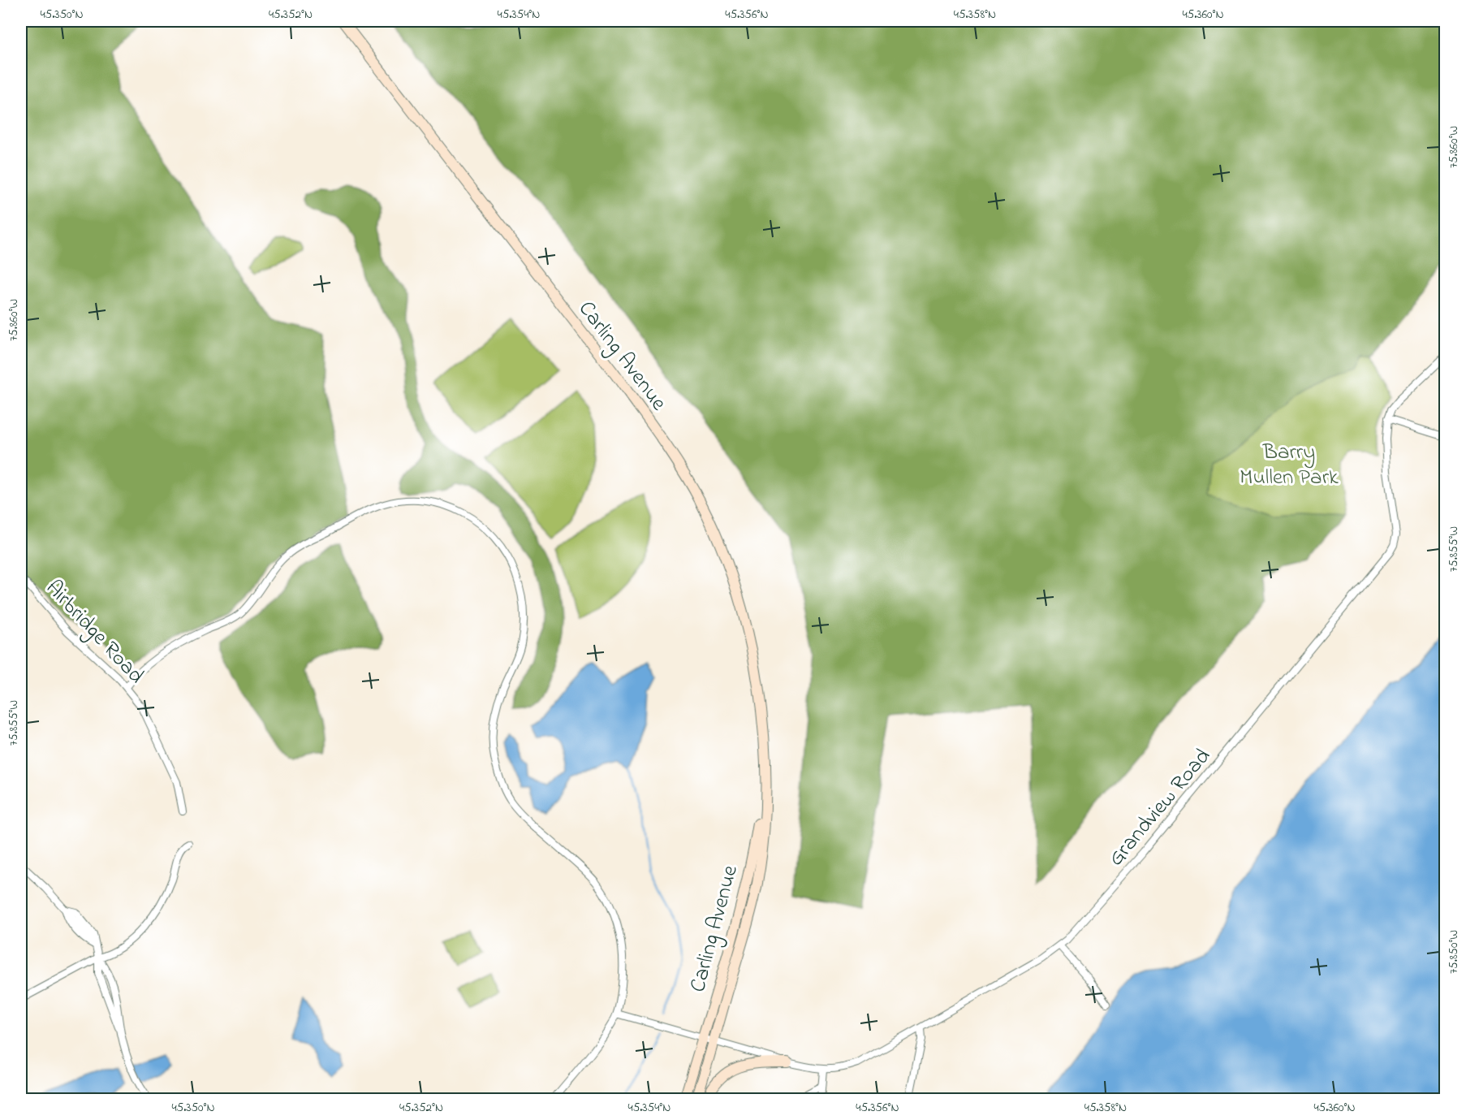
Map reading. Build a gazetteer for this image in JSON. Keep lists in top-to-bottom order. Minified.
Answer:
{"streets":{"main road":["Carling Avenue"],"street":["Airbridge Road","Grandview Road"]},"crossings":[["Carling Avenue","Grandview Road"]],"parks":["Barry Mullen Park"],"coordinates":["45.350°N","45.352°N","45.354°N","45.356°N","45.358°N","45.360°N","75.860°W","75.855°W","75.850°W"]}
